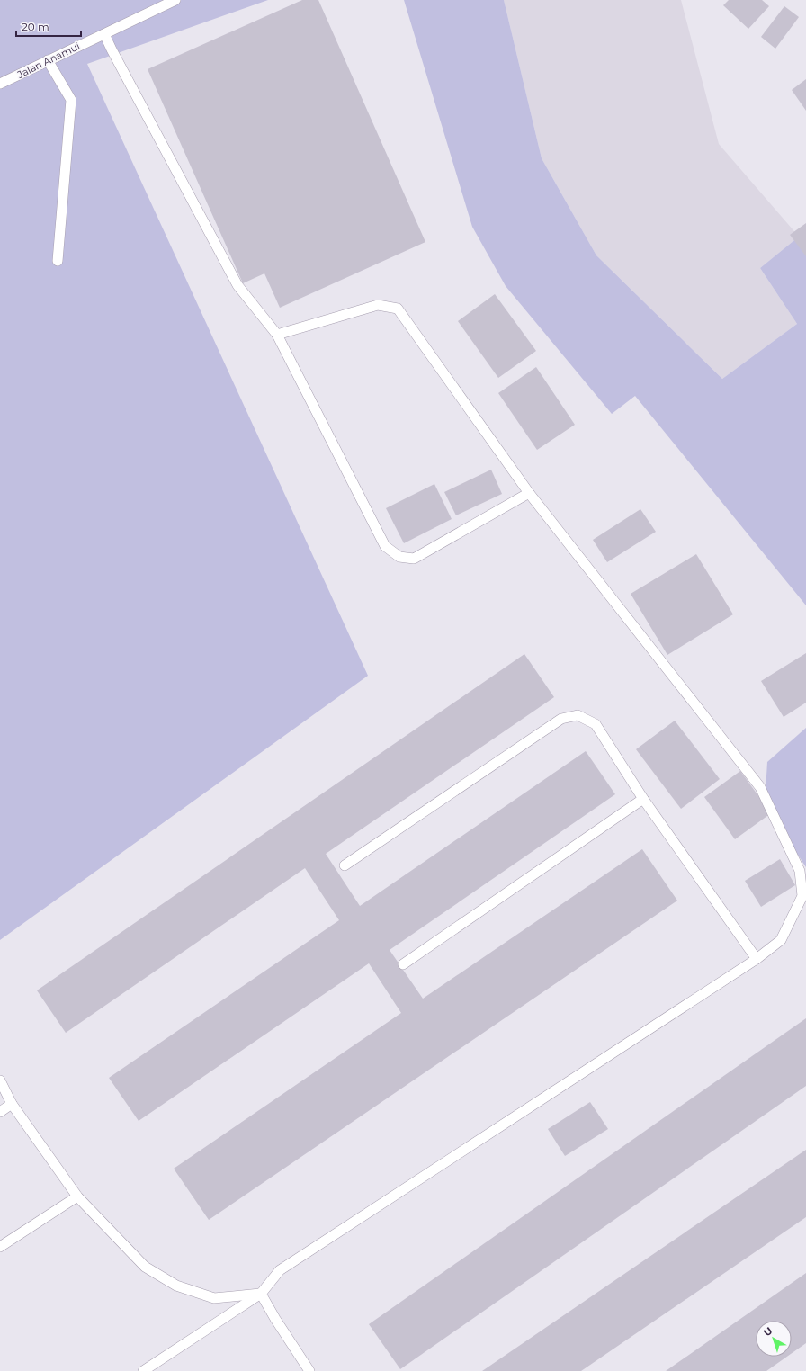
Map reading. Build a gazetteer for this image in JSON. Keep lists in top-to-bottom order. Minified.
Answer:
{"streets":{"street":["Jalan Anamui"]},"scale_bar":"20 m","north":"top left"}
